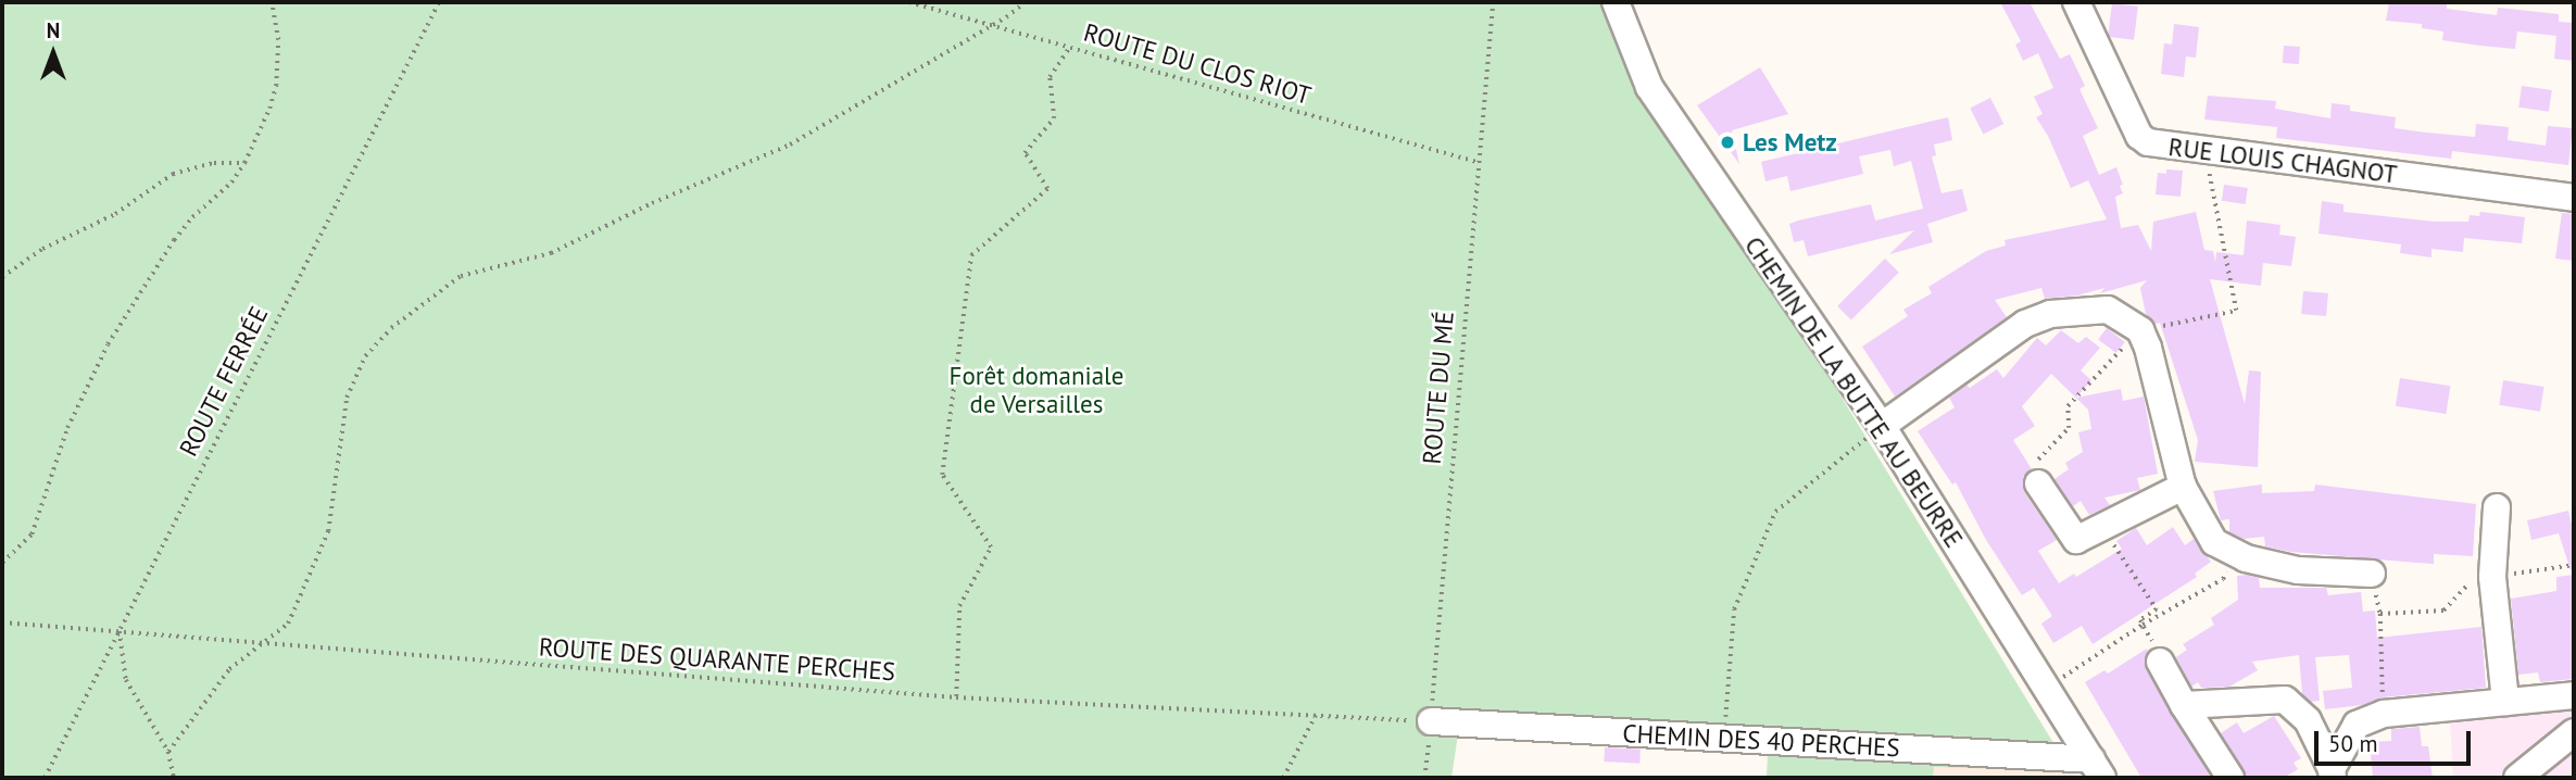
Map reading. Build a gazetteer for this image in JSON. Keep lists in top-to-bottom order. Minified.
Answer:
{"streets":{"street":["RUE LOUIS CHAGNOT","CHEMIN DE LA BUTTE AU BEURRE","CHEMIN DES 40 PERCHES"],"path":["ROUTE DU CLOS RIOT","ROUTE FERRÉE","ROUTE DU MÉ","ROUTE DES QUARANTE PERCHES"]},"crossings":[["ROUTE DU CLOS RIOT","ROUTE DU MÉ"],["ROUTE FERRÉE","ROUTE DES QUARANTE PERCHES"],["ROUTE DU MÉ","ROUTE DES QUARANTE PERCHES"],["ROUTE DU MÉ","CHEMIN DES 40 PERCHES"],["CHEMIN DE LA BUTTE AU BEURRE","CHEMIN DES 40 PERCHES"],["ROUTE DES QUARANTE PERCHES","CHEMIN DES 40 PERCHES"]],"parks":["Forêt domaniale de Versailles"],"places":["Les Metz"],"scale_bar":"50 m","north":"top"}
